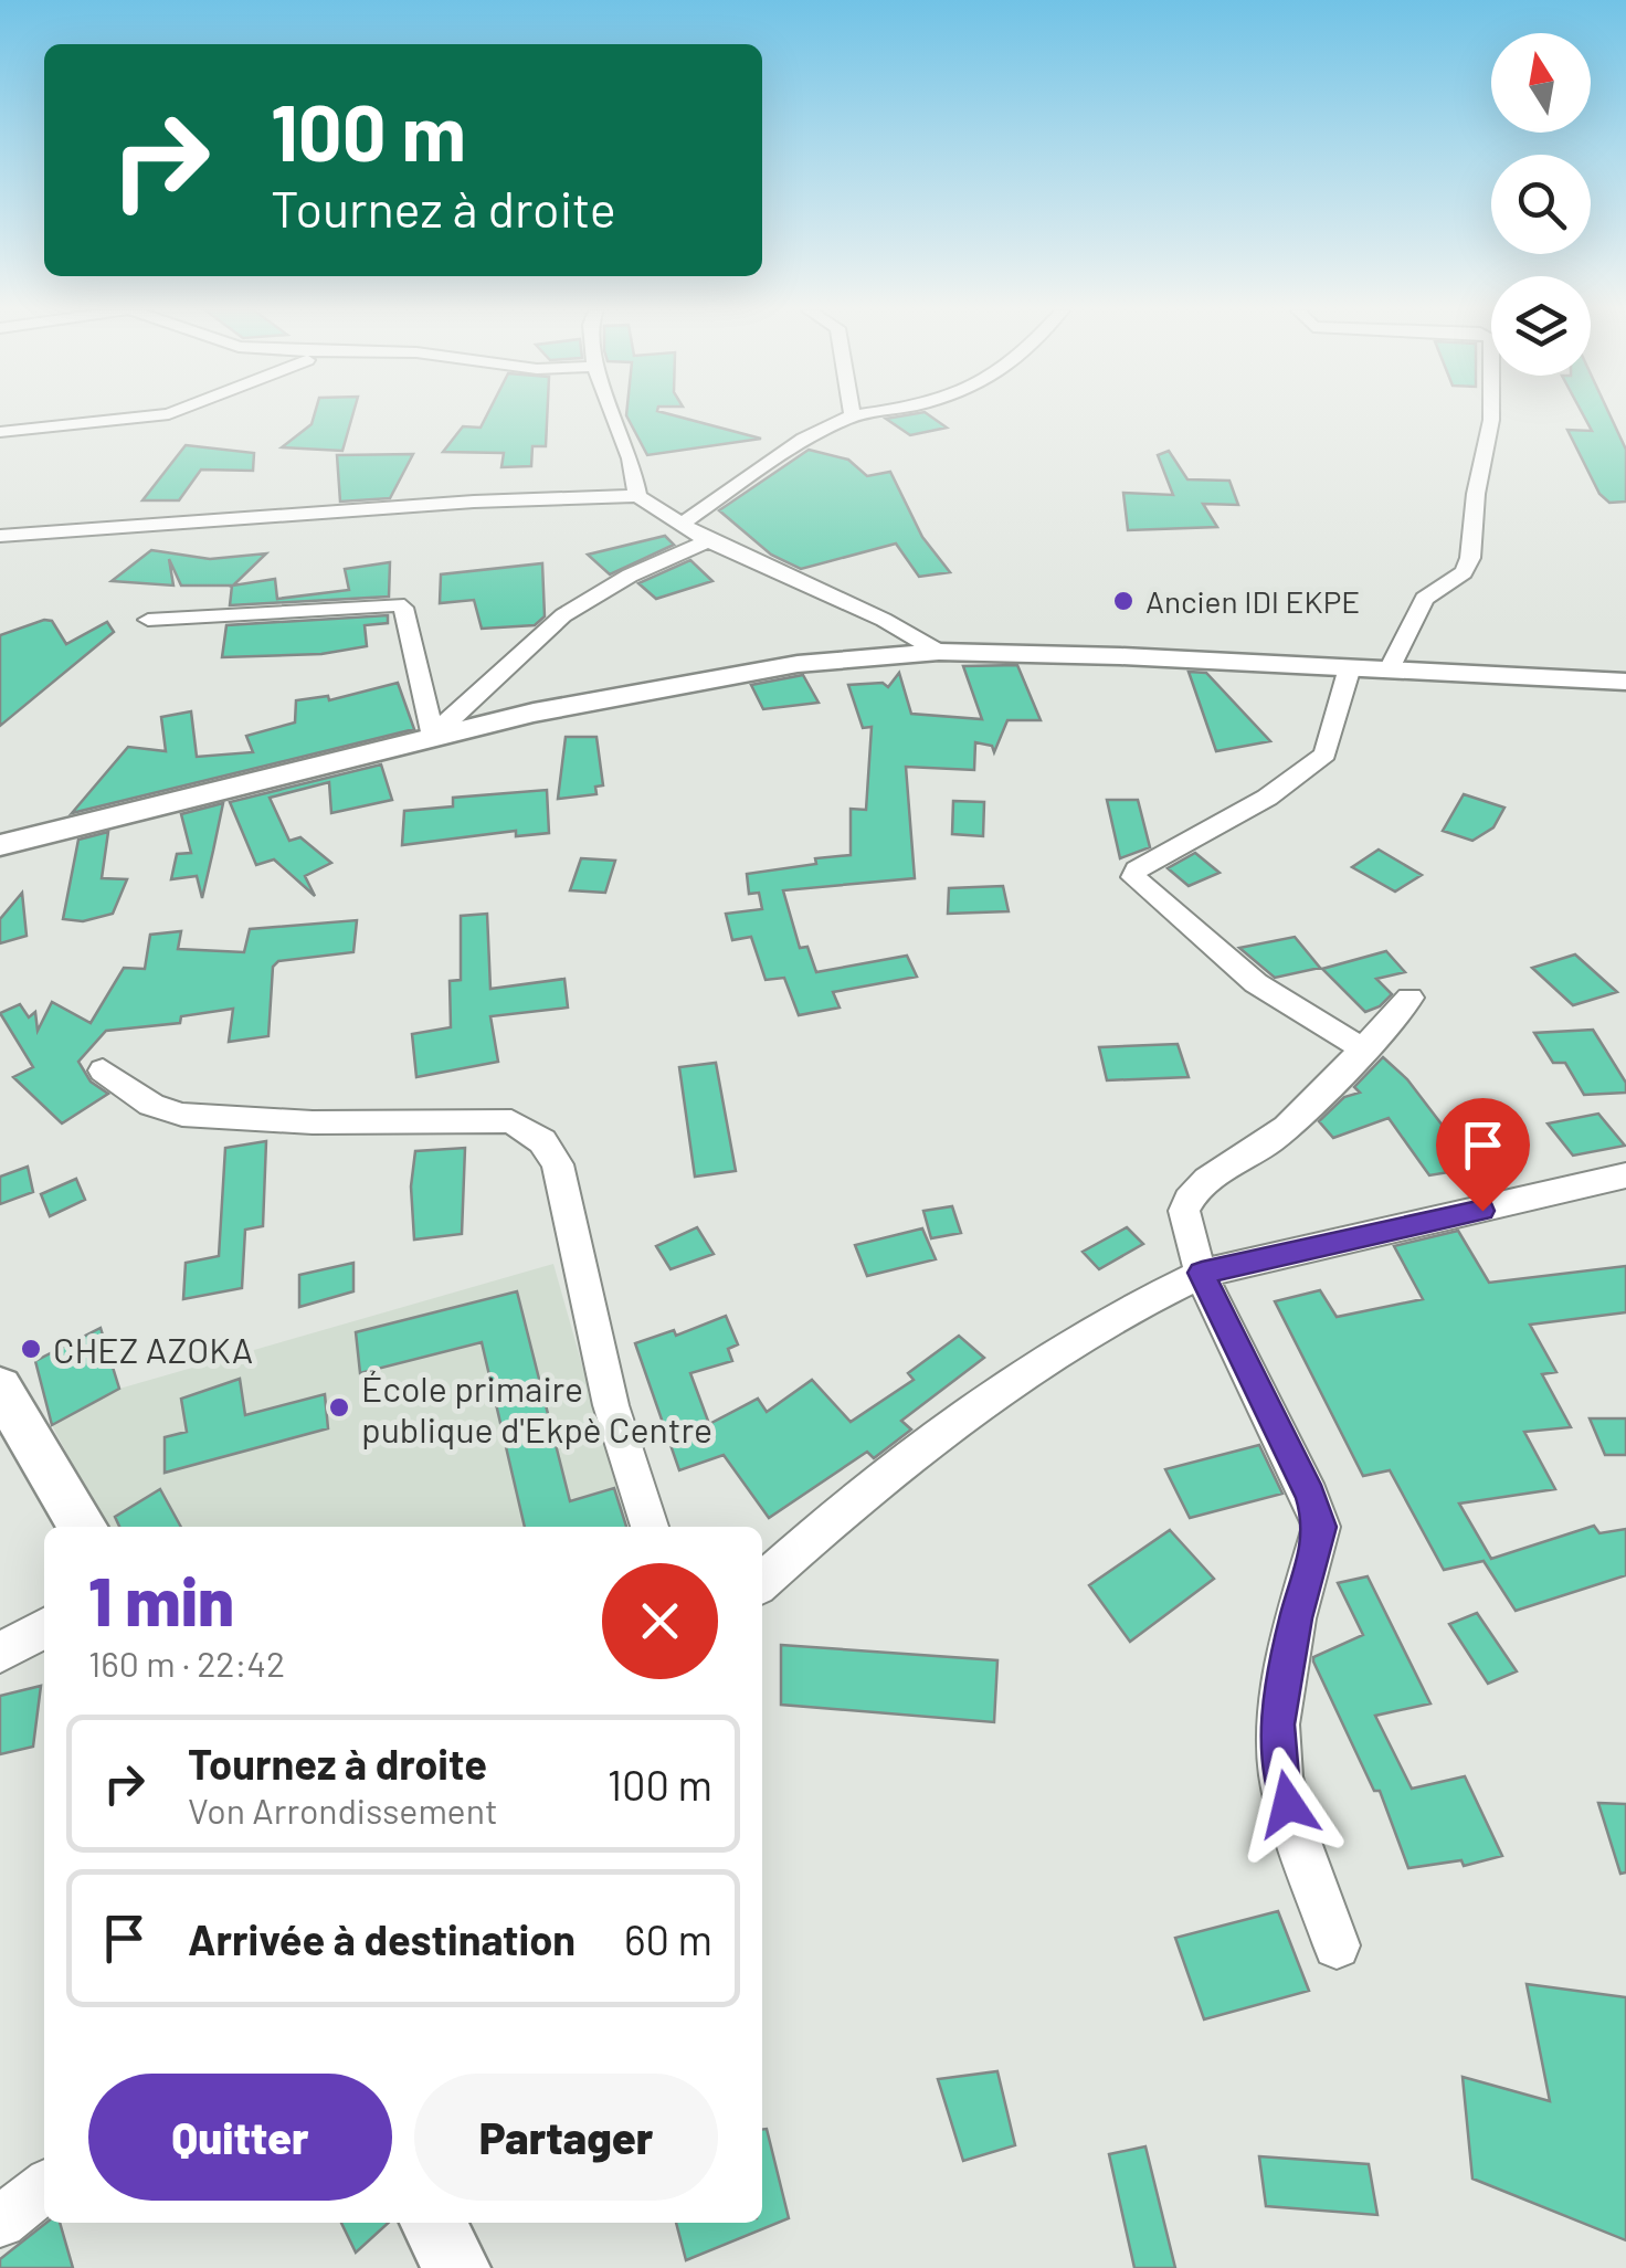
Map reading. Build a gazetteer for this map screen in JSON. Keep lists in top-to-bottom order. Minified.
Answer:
{"places":["Ancien IDI EKPE","CHEZ AZOKA","École primaire publique d'Ekpè Centre"],"north":"top","page":{"turn":["100 m","Tournez à droite"],"heading":["1 min","160 m · 22:42"],"list":[{"name":"Tournez à droite","note":"Von Arrondissement","value":"100 m"},{"name":"Arrivée à destination","value":"60 m"}],"buttons":["Quitter","Partager"]}}
